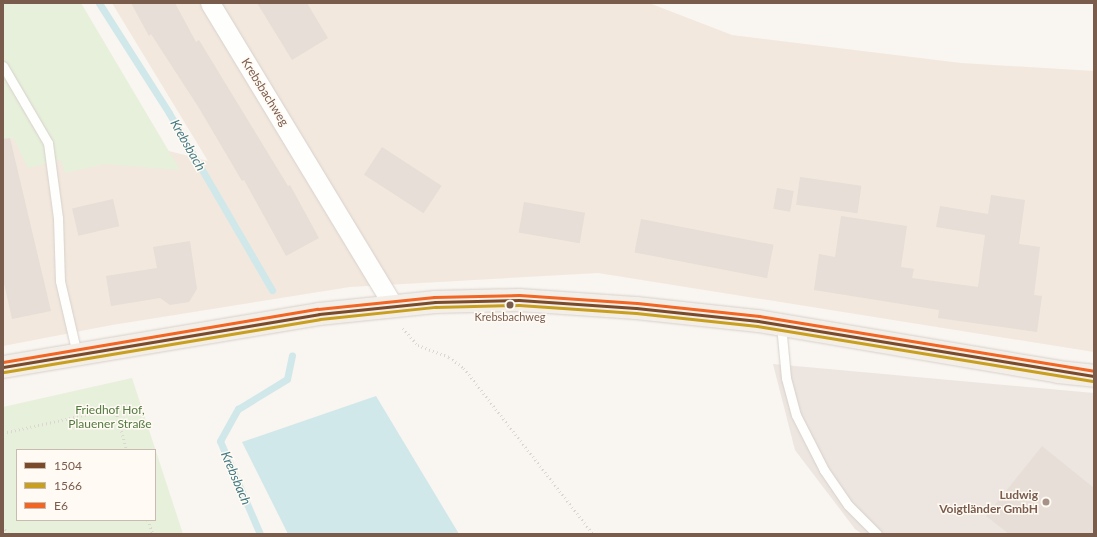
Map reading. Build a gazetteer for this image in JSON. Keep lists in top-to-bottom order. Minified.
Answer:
{"streets":{"street":["Krebsbachweg"]},"water":["Krebsbach"],"parks":["Friedhof Hof, Plauener Straße"],"places":["Krebsbachweg","Ludwig Voigtländer GmbH"],"lines":["transit line E6","transit line 1504","transit line 1566"],"legend":["1504","1566","E6"]}
